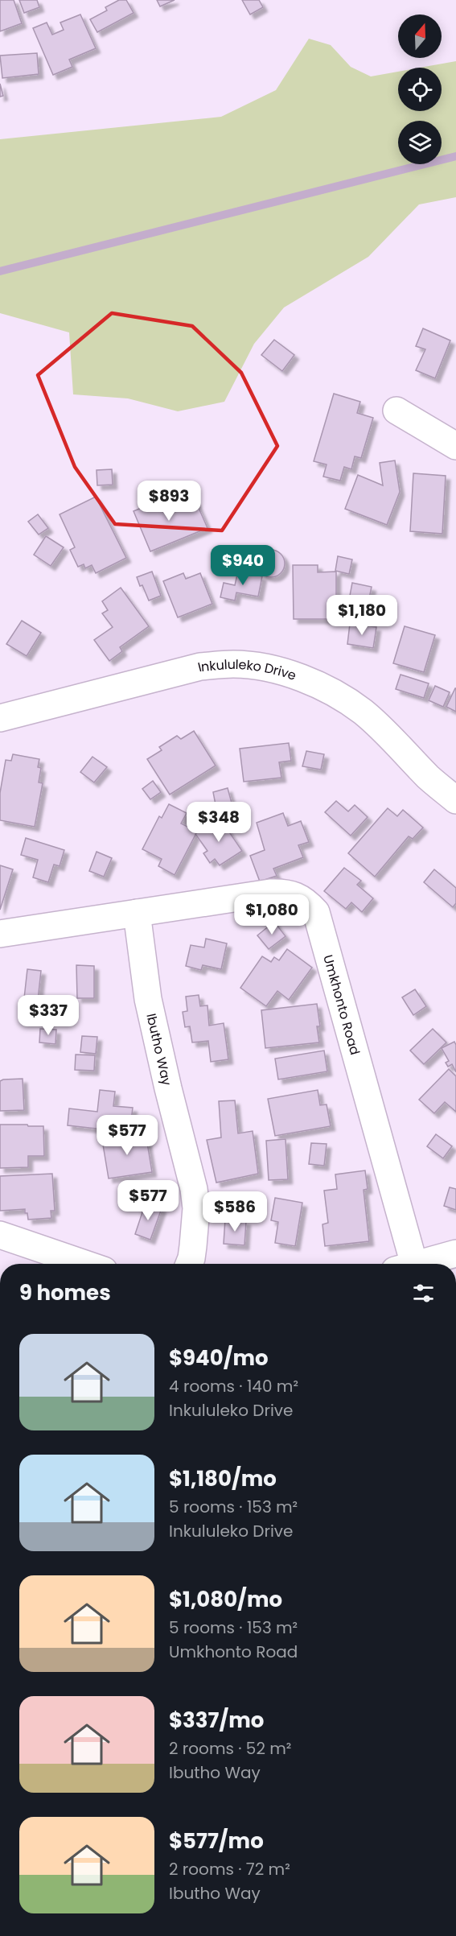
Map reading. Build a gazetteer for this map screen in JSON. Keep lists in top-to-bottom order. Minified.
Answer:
{"streets":{"street":["Inkululeko Drive","Umkhonto Road","Ibutho Way"]},"crossings":[["Umkhonto Road","Ibutho Way"]],"north":"top","page":{"price":["$893","$940","$1,180","$348","$1,080","$337","$577","$577","$586"],"heading":"9 homes","list":[{"name":"$940/mo","note":"4 rooms · 140 m² · Inkululeko Drive"},{"name":"$1,180/mo","note":"5 rooms · 153 m² · Inkululeko Drive"},{"name":"$1,080/mo","note":"5 rooms · 153 m² · Umkhonto Road"},{"name":"$337/mo","note":"2 rooms · 52 m² · Ibutho Way"},{"name":"$577/mo","note":"2 rooms · 72 m² · Ibutho Way"}]}}
